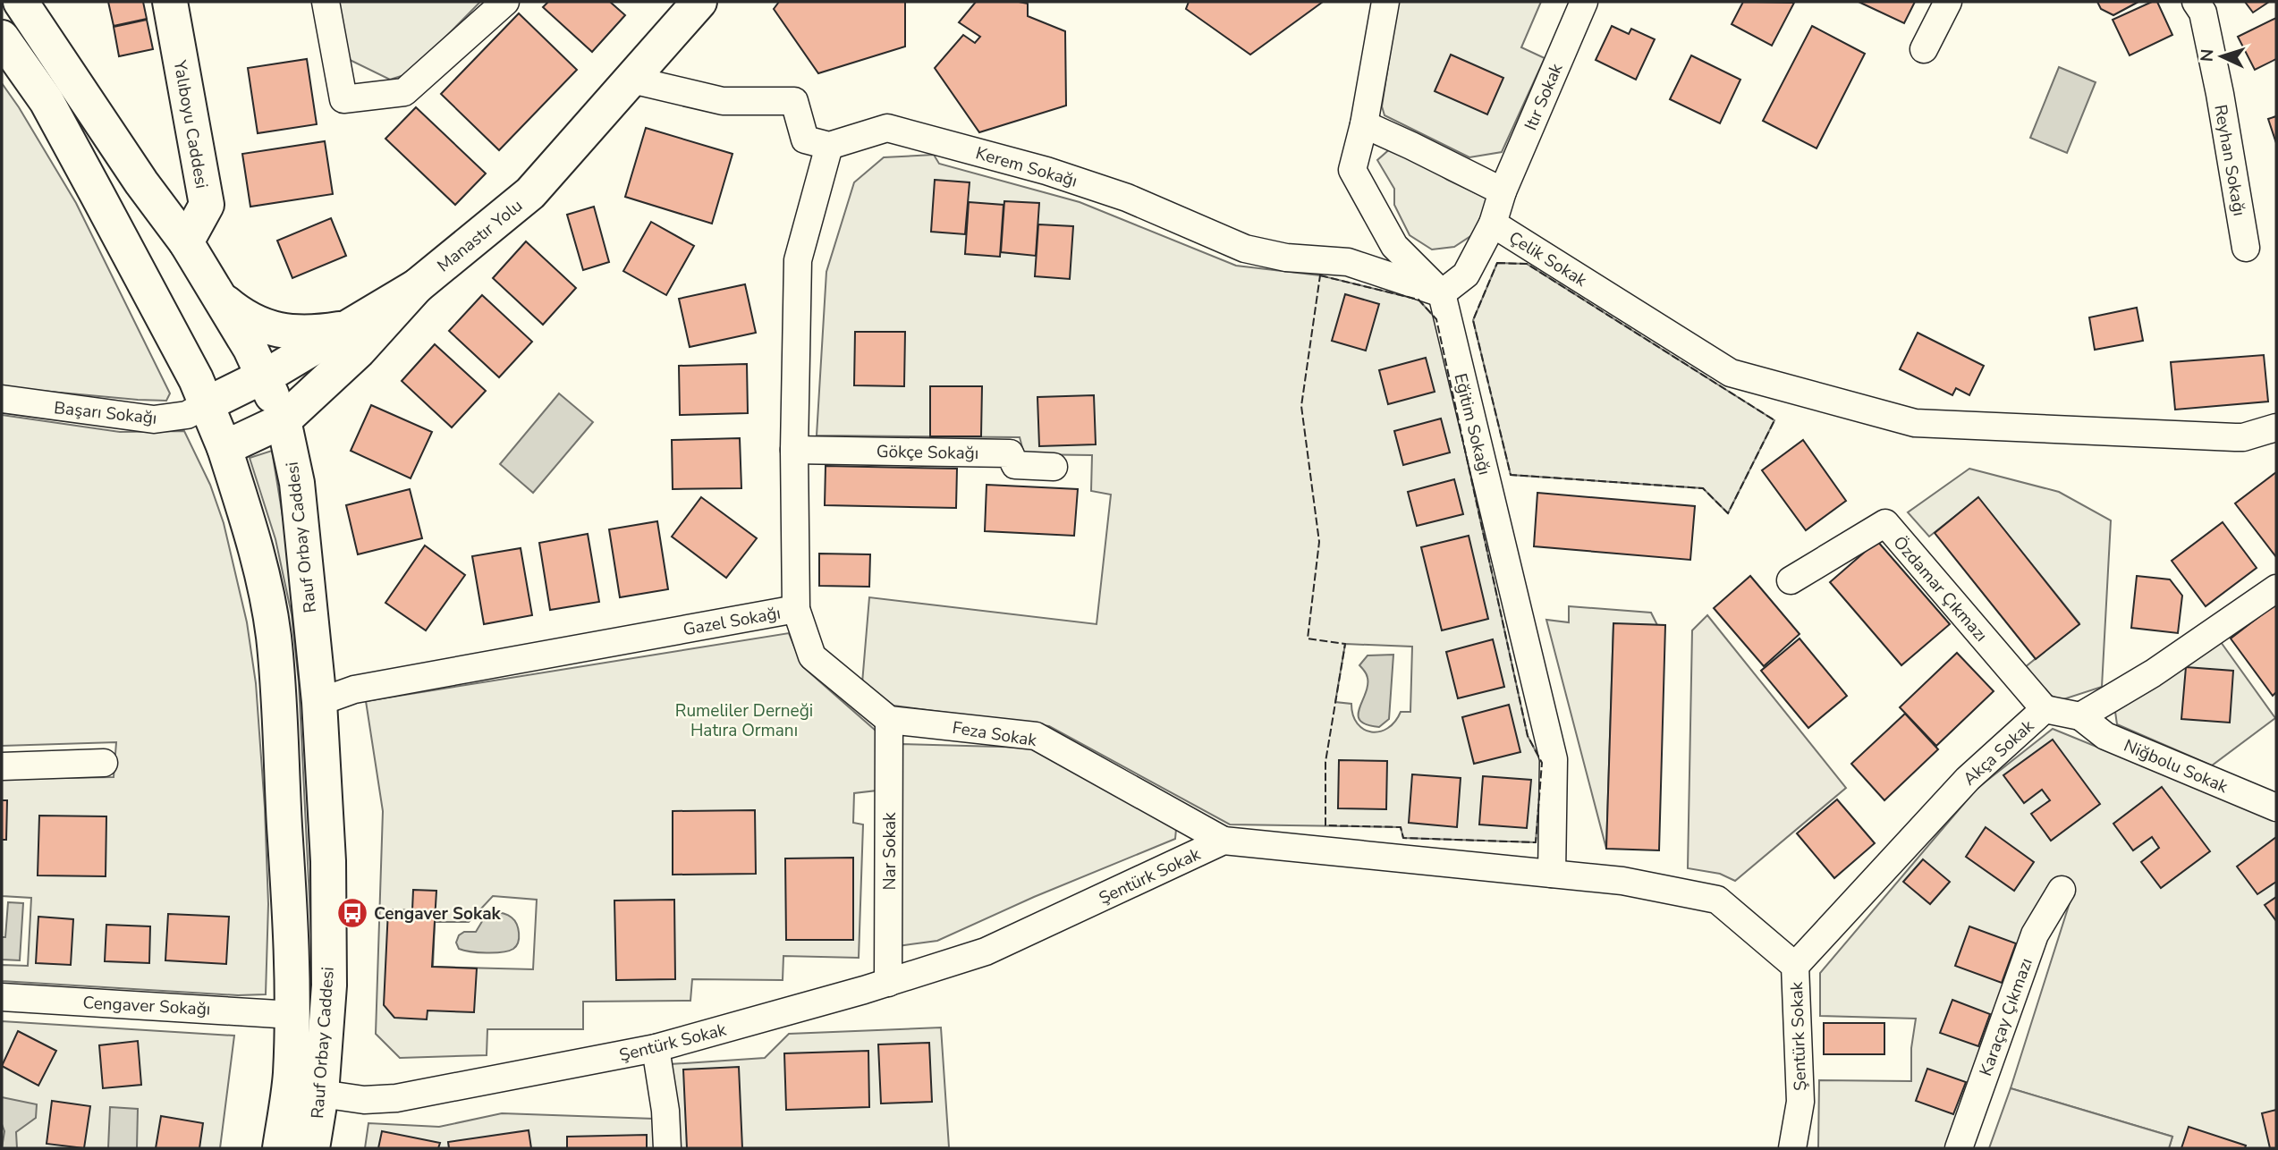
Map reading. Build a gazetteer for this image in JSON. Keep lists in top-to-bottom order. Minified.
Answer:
{"streets":{"main road":["Yalıboyu Caddesi","Manastır Yolu","Rauf Orbay Caddesi"],"street":["Itır Sokak","Reyhan Sokağı","Kerem Sokağı","Çelik Sokak","Başarı Sokağı","Eğitim Sokağı","Gökçe Sokağı","Özdamar Çıkmazı","Gazel Sokağı","Feza Sokak","Akça Sokak","Niğbolu Sokak","Nar Sokak","Şentürk Sokak","Cengaver Sokağı","Karaçay Çıkmazı"]},"crossings":[["Itır Sokak","Çelik Sokak"],["Yalıboyu Caddesi","Rauf Orbay Caddesi"],["Kerem Sokağı","Eğitim Sokağı"],["Kerem Sokağı","Gazel Sokağı"],["Manastır Yolu","Başarı Sokağı"],["Manastır Yolu","Rauf Orbay Caddesi"],["Başarı Sokağı","Rauf Orbay Caddesi"],["Eğitim Sokağı","Şentürk Sokak"],["Gökçe Sokağı","Gazel Sokağı"],["Rauf Orbay Caddesi","Gazel Sokağı"],["Rauf Orbay Caddesi","Şentürk Sokak"],["Rauf Orbay Caddesi","Cengaver Sokağı"],["Özdamar Çıkmazı","Akça Sokak"],["Feza Sokak","Nar Sokak"],["Feza Sokak","Şentürk Sokak"],["Akça Sokak","Niğbolu Sokak"],["Akça Sokak","Şentürk Sokak"],["Nar Sokak","Şentürk Sokak"]],"parks":["Rumeliler Derneği Hatıra Ormanı"],"places":{"bus stop":["Cengaver Sokak"]},"north":"left"}
